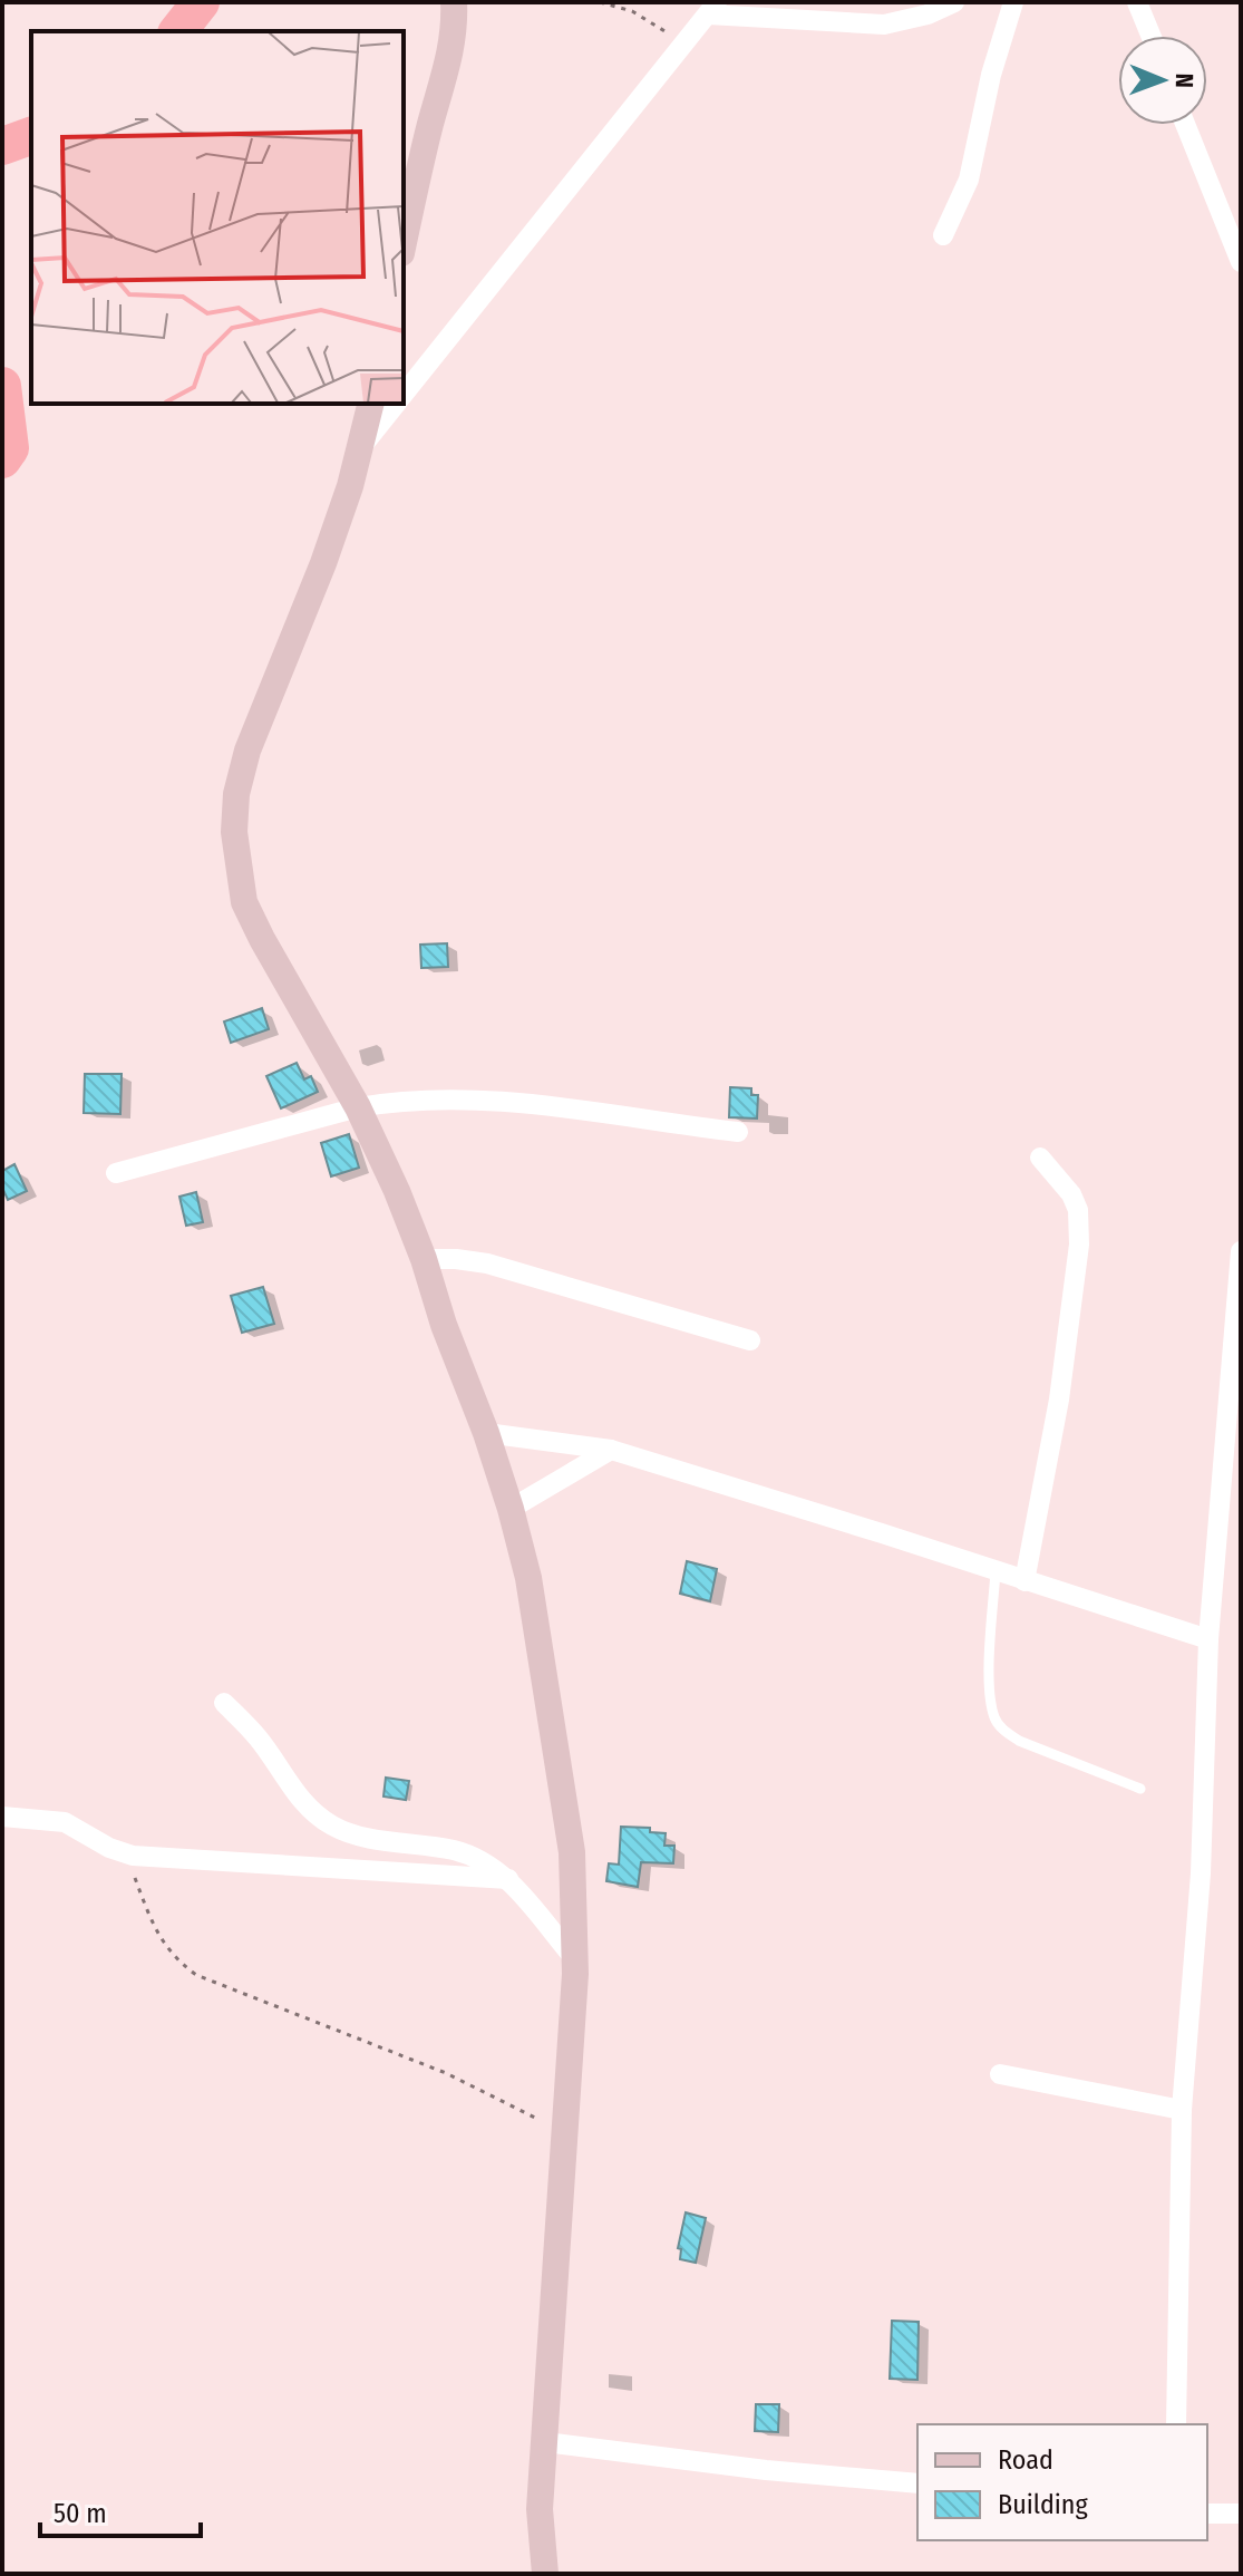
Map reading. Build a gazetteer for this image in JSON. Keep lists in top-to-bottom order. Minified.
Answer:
{"legend":["Road","Building"],"scale_bar":"50 m","north":"right"}
